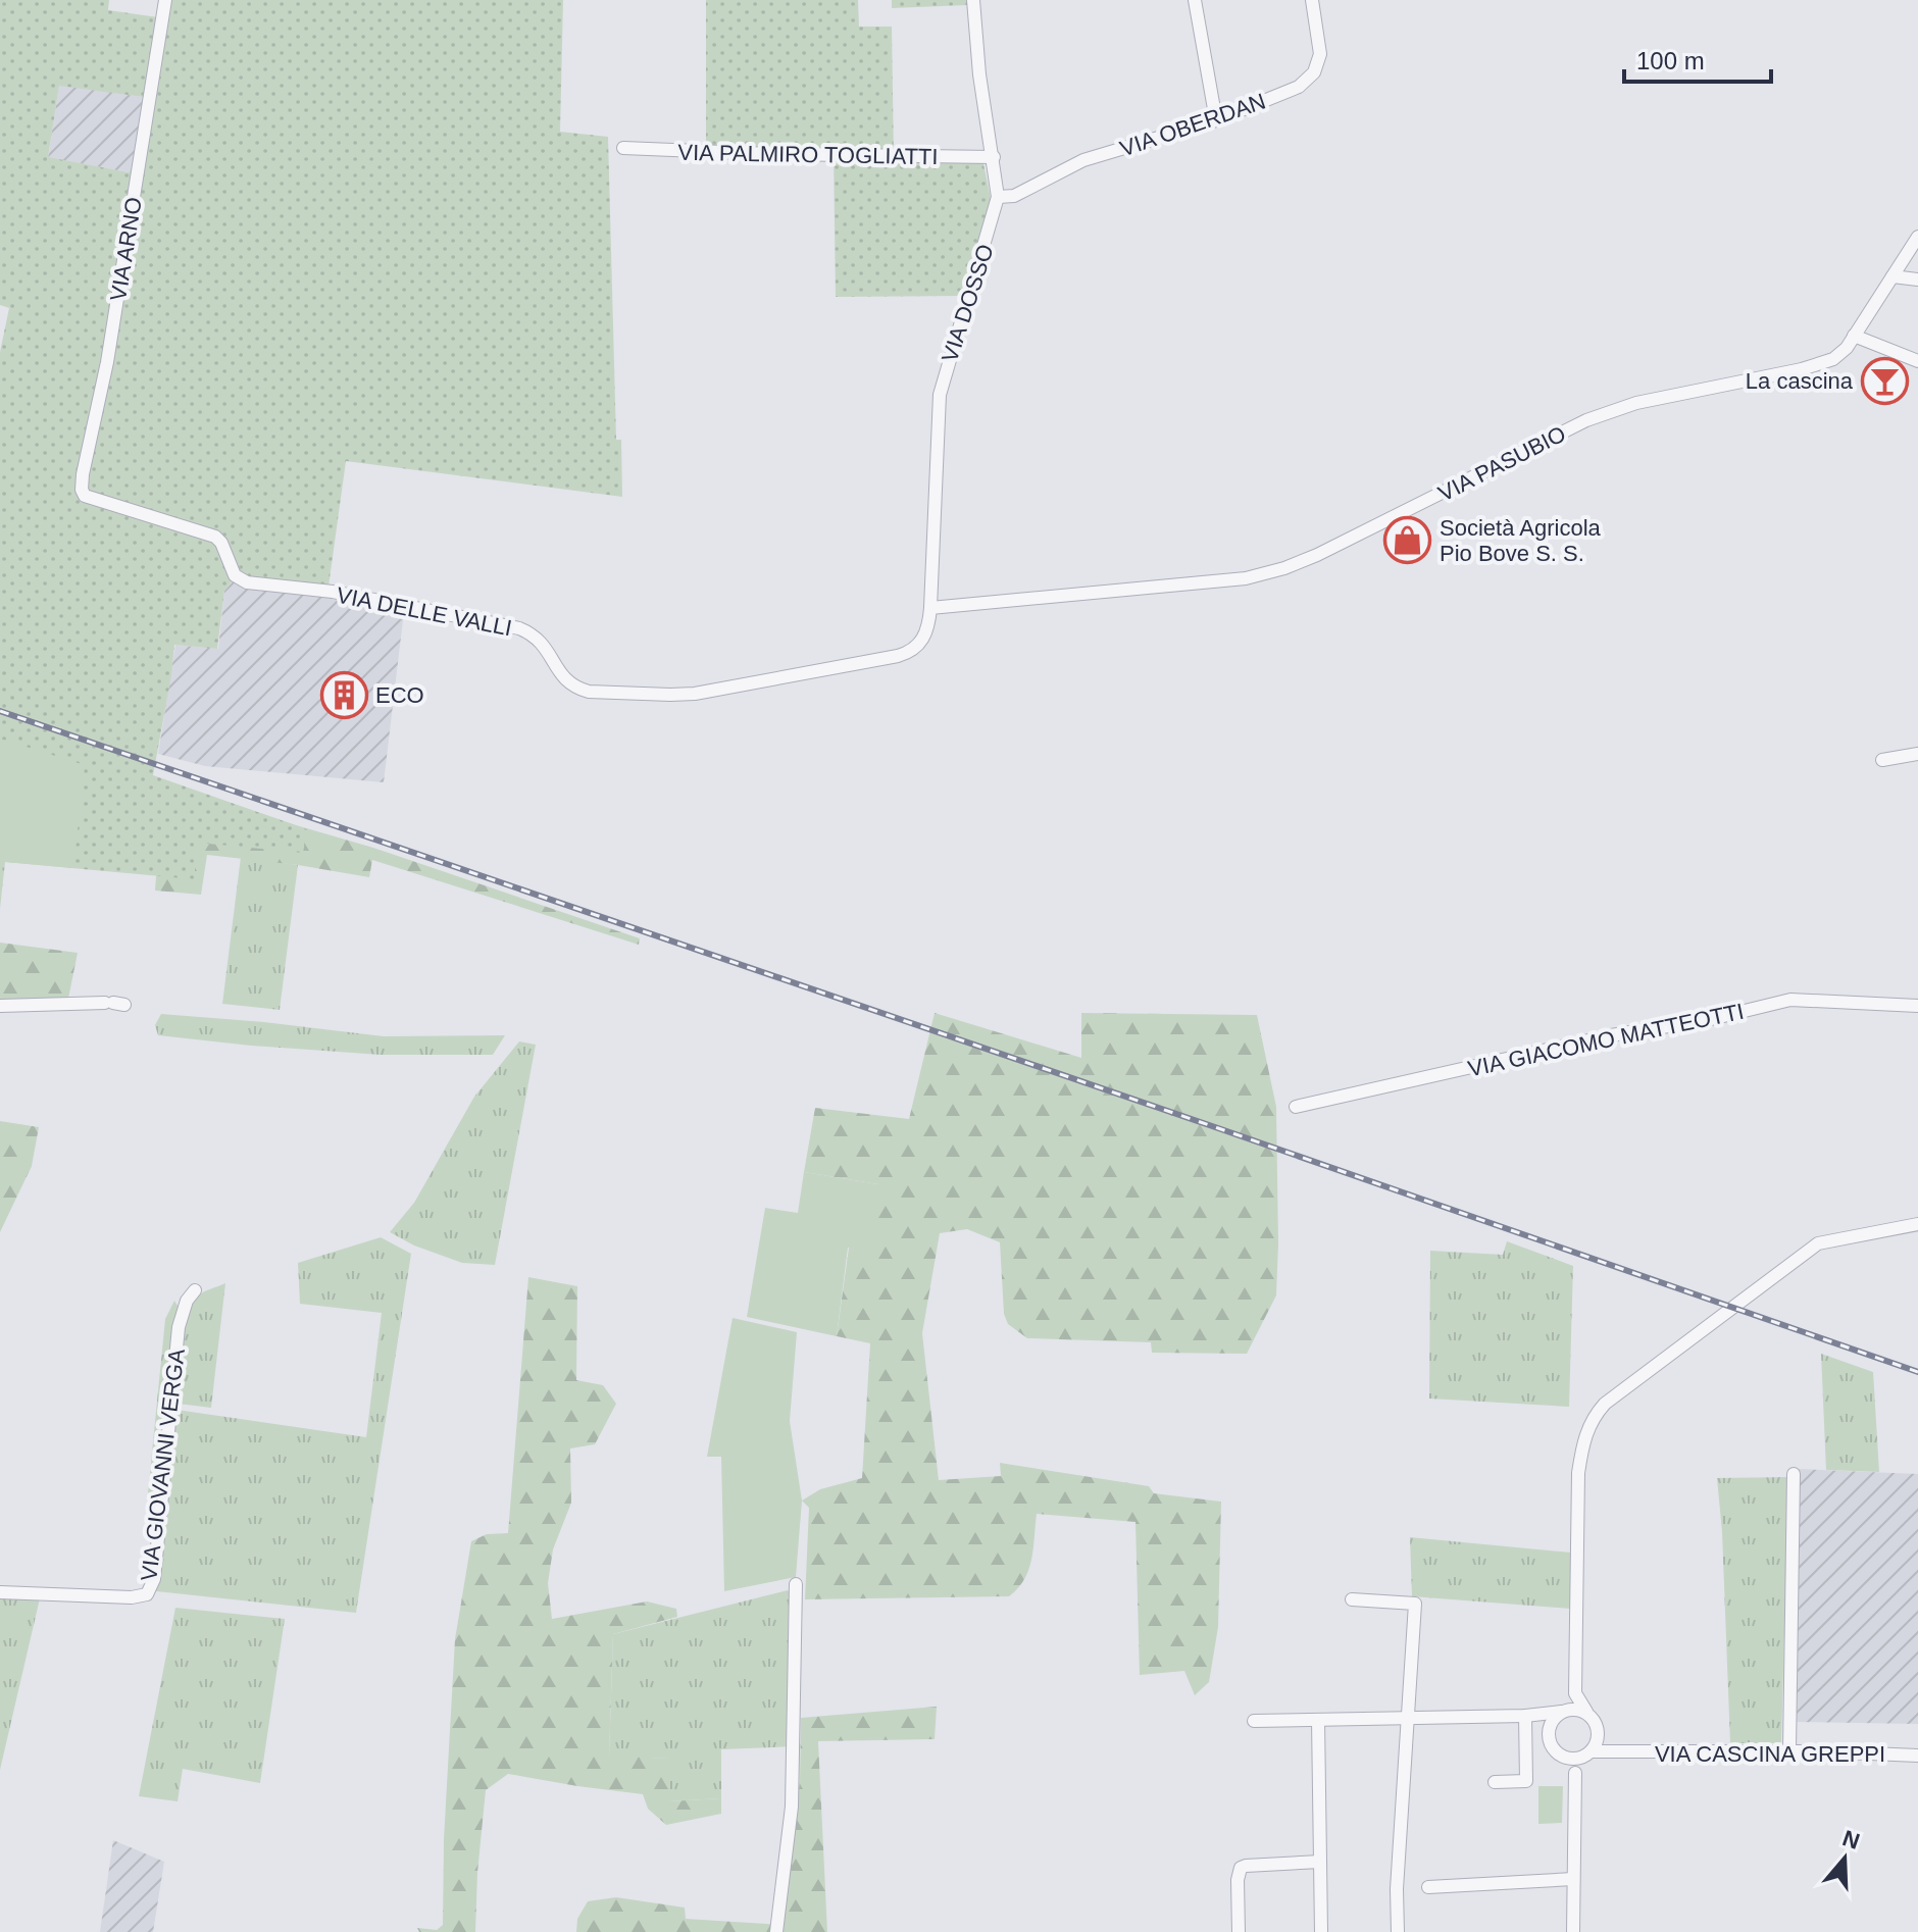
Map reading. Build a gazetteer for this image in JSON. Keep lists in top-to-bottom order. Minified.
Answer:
{"streets":{"street":["VIA OBERDAN","VIA PALMIRO TOGLIATTI","VIA ARNO","VIA DOSSO","VIA PASUBIO","VIA DELLE VALLI","VIA GIACOMO MATTEOTTI","VIA GIOVANNI VERGA","VIA CASCINA GREPPI"]},"crossings":[["VIA OBERDAN","VIA DOSSO"],["VIA PALMIRO TOGLIATTI","VIA DOSSO"],["VIA ARNO","VIA DELLE VALLI"],["VIA DOSSO","VIA PASUBIO"],["VIA DOSSO","VIA DELLE VALLI"],["VIA PASUBIO","VIA DELLE VALLI"]],"places":{"bar":["La cascina"],"shop":["Società Agricola Pio Bove S. S."],"building":["ECO"]},"scale_bar":"100 m","north":"top"}
